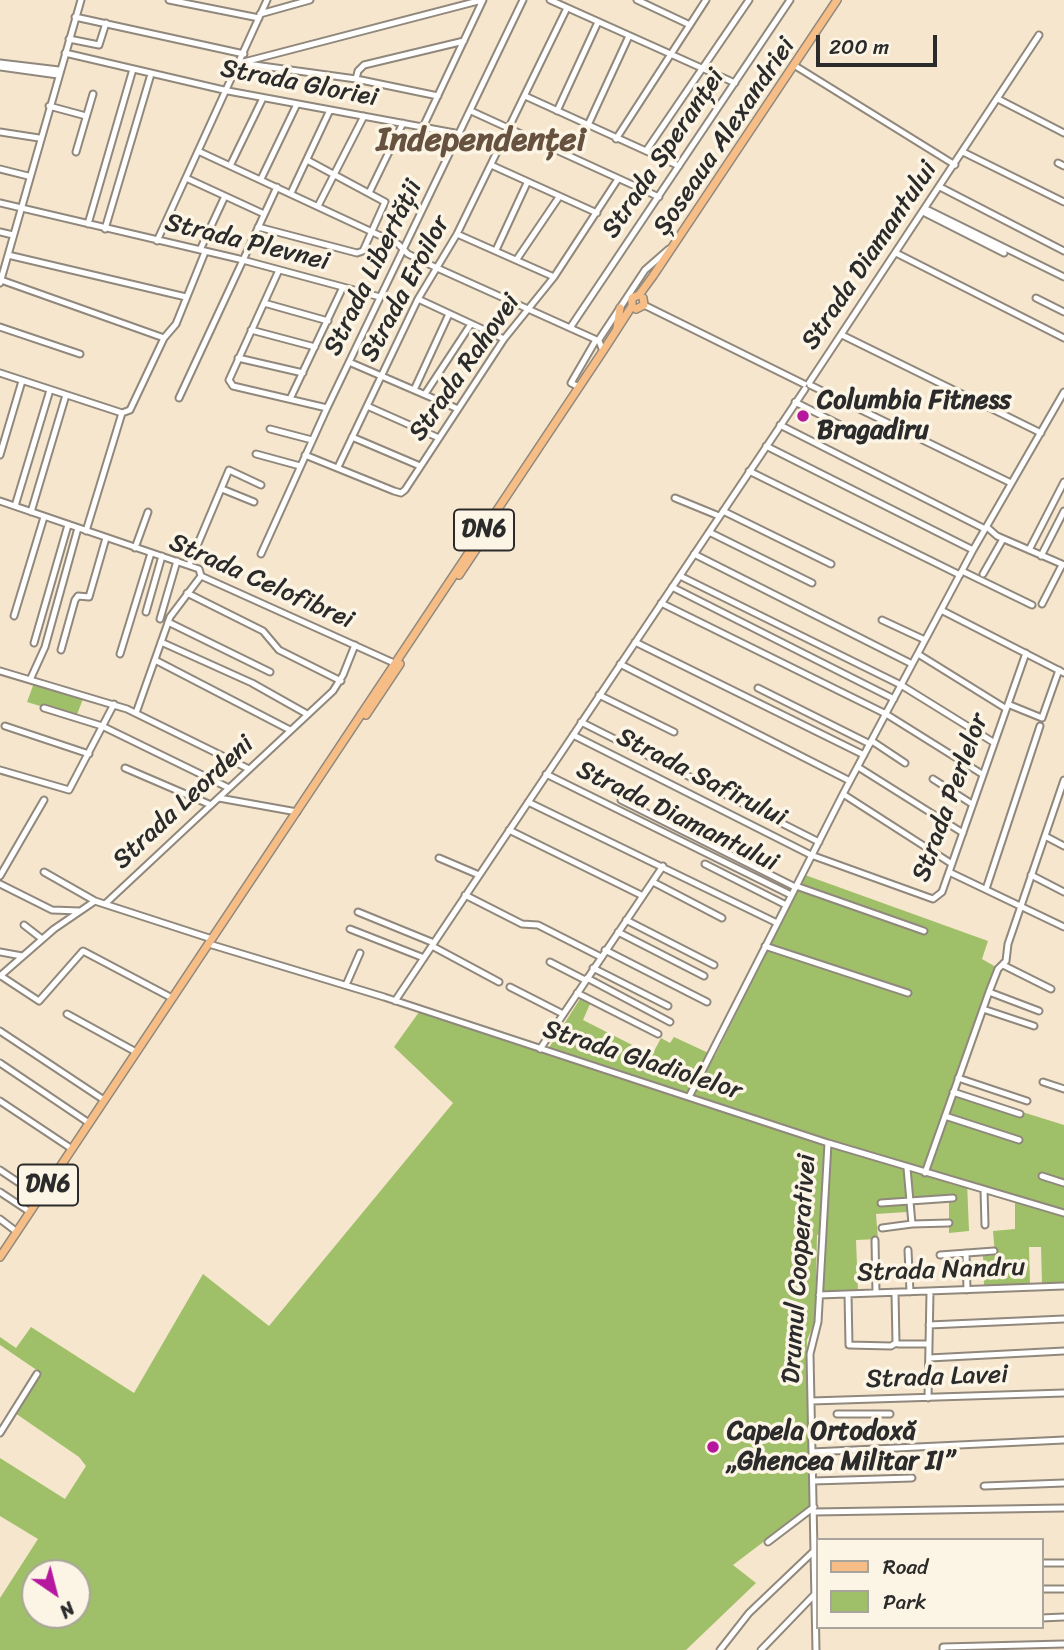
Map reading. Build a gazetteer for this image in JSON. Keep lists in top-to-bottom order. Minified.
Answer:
{"streets":{"main road":["Șoseaua Alexandriei","DN6"],"street":["Strada Gloriei","Strada Speranței","Strada Plevnei","Strada Diamantului","Strada Libertății","Strada Eroilor","Strada Rahovei","Strada Celofibrei","Strada Safirului","Strada Perlelor","Strada Leordeni","Strada Gladiolelor","Drumul Cooperativei","Strada Nandru","Strada Lavei"]},"crossings":[["Strada Gloriei","Strada Libertății"],["Șoseaua Alexandriei","DN6"],["Șoseaua Alexandriei","Strada Celofibrei"],["Șoseaua Alexandriei","Strada Gladiolelor"],["Strada Plevnei","Strada Libertății"],["Strada Diamantului","Strada Safirului"],["Strada Diamantului","Strada Gladiolelor"],["Strada Libertății","Strada Rahovei"],["Strada Eroilor","Strada Rahovei"],["DN6","Strada Gladiolelor"],["Strada Celofibrei","Strada Leordeni"],["Strada Safirului","Strada Perlelor"],["Strada Leordeni","Strada Gladiolelor"],["Strada Gladiolelor","Drumul Cooperativei"],["Drumul Cooperativei","Strada Nandru"],["Drumul Cooperativei","Strada Lavei"]],"districts":["Independenței"],"places":["Columbia Fitness Bragadiru","Capela Ortodoxă „Ghencea Militar II”"],"legend":["Road","Park"],"scale_bar":"200 m","north":"bottom right"}
